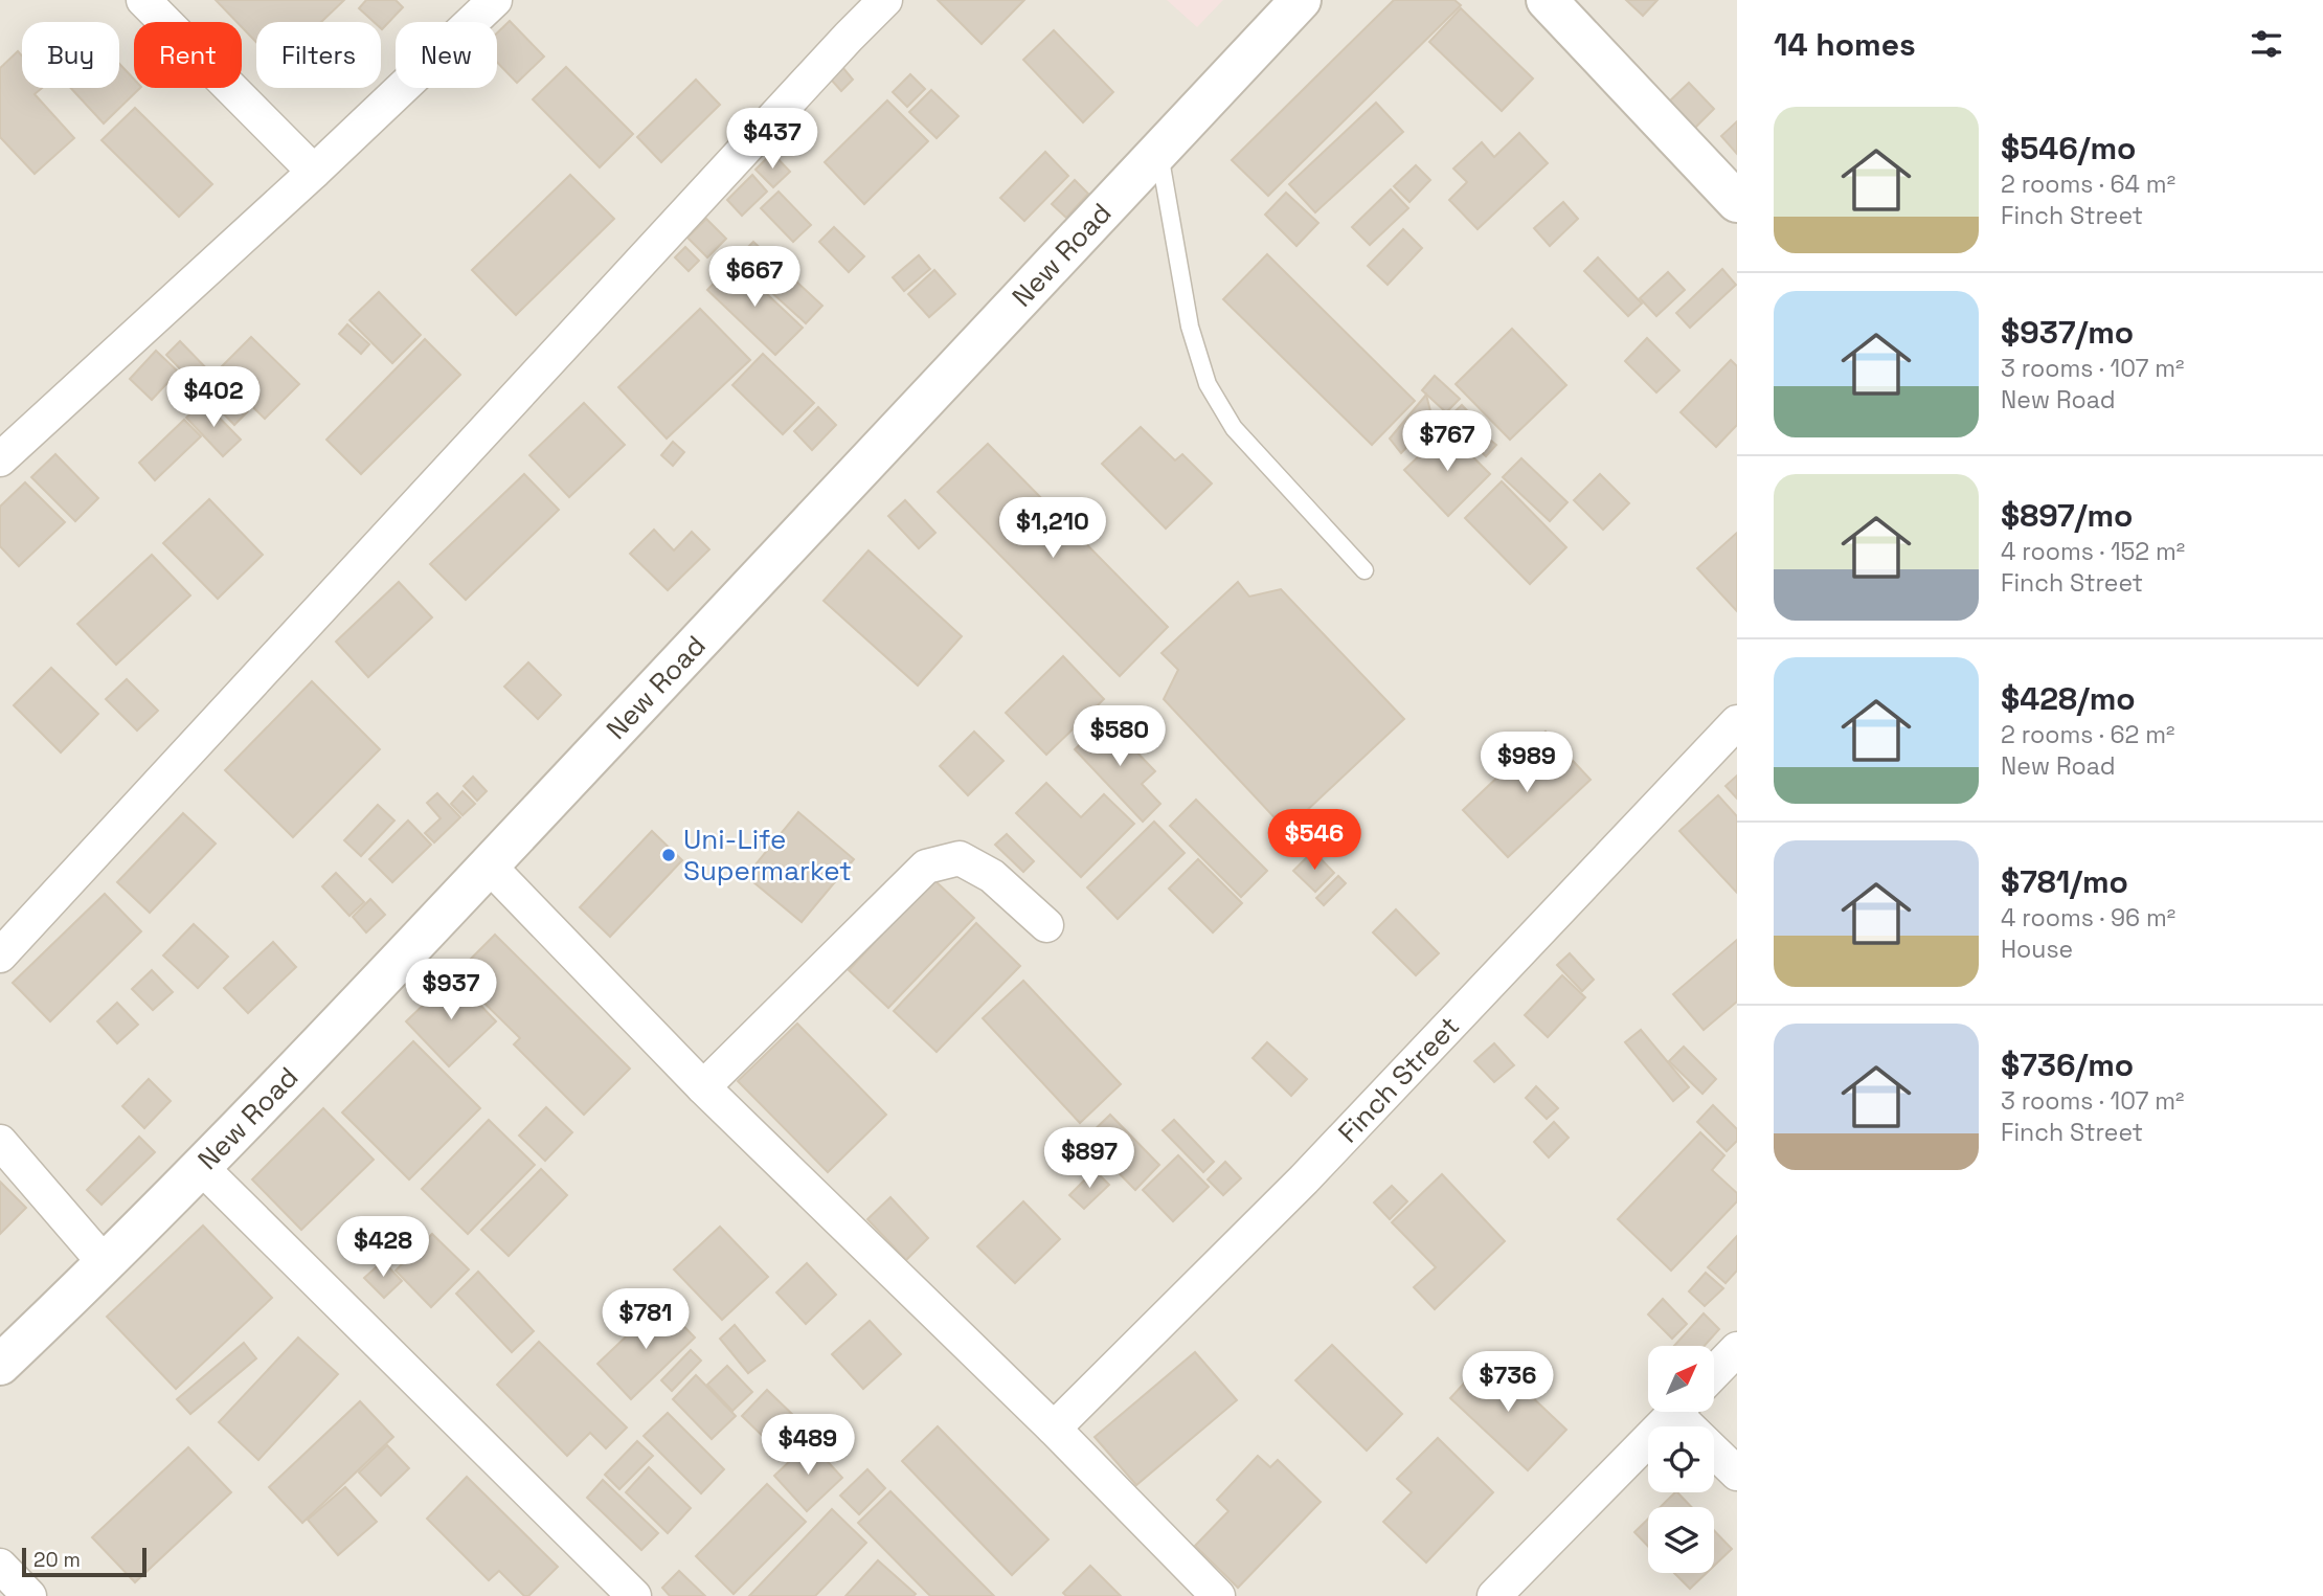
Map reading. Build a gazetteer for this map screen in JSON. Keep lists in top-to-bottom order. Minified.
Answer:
{"streets":{"street":["New Road","Finch Street"]},"places":["Uni-Life Supermarket"],"scale_bar":"20 m","north":"top right","page":{"heading":"14 homes","chip":["Buy","Rent","Filters","New"],"list":[{"name":"$546/mo","note":"2 rooms · 64 m² · Finch Street"},{"name":"$937/mo","note":"3 rooms · 107 m² · New Road"},{"name":"$897/mo","note":"4 rooms · 152 m² · Finch Street"},{"name":"$428/mo","note":"2 rooms · 62 m² · New Road"},{"name":"$781/mo","note":"4 rooms · 96 m² · House"},{"name":"$736/mo","note":"3 rooms · 107 m² · Finch Street"}],"price":["$437","$667","$402","$767","$1,210","$580","$989","$546","$937","$897","$428","$781","$736","$489"],"scale":"20 m"}}
